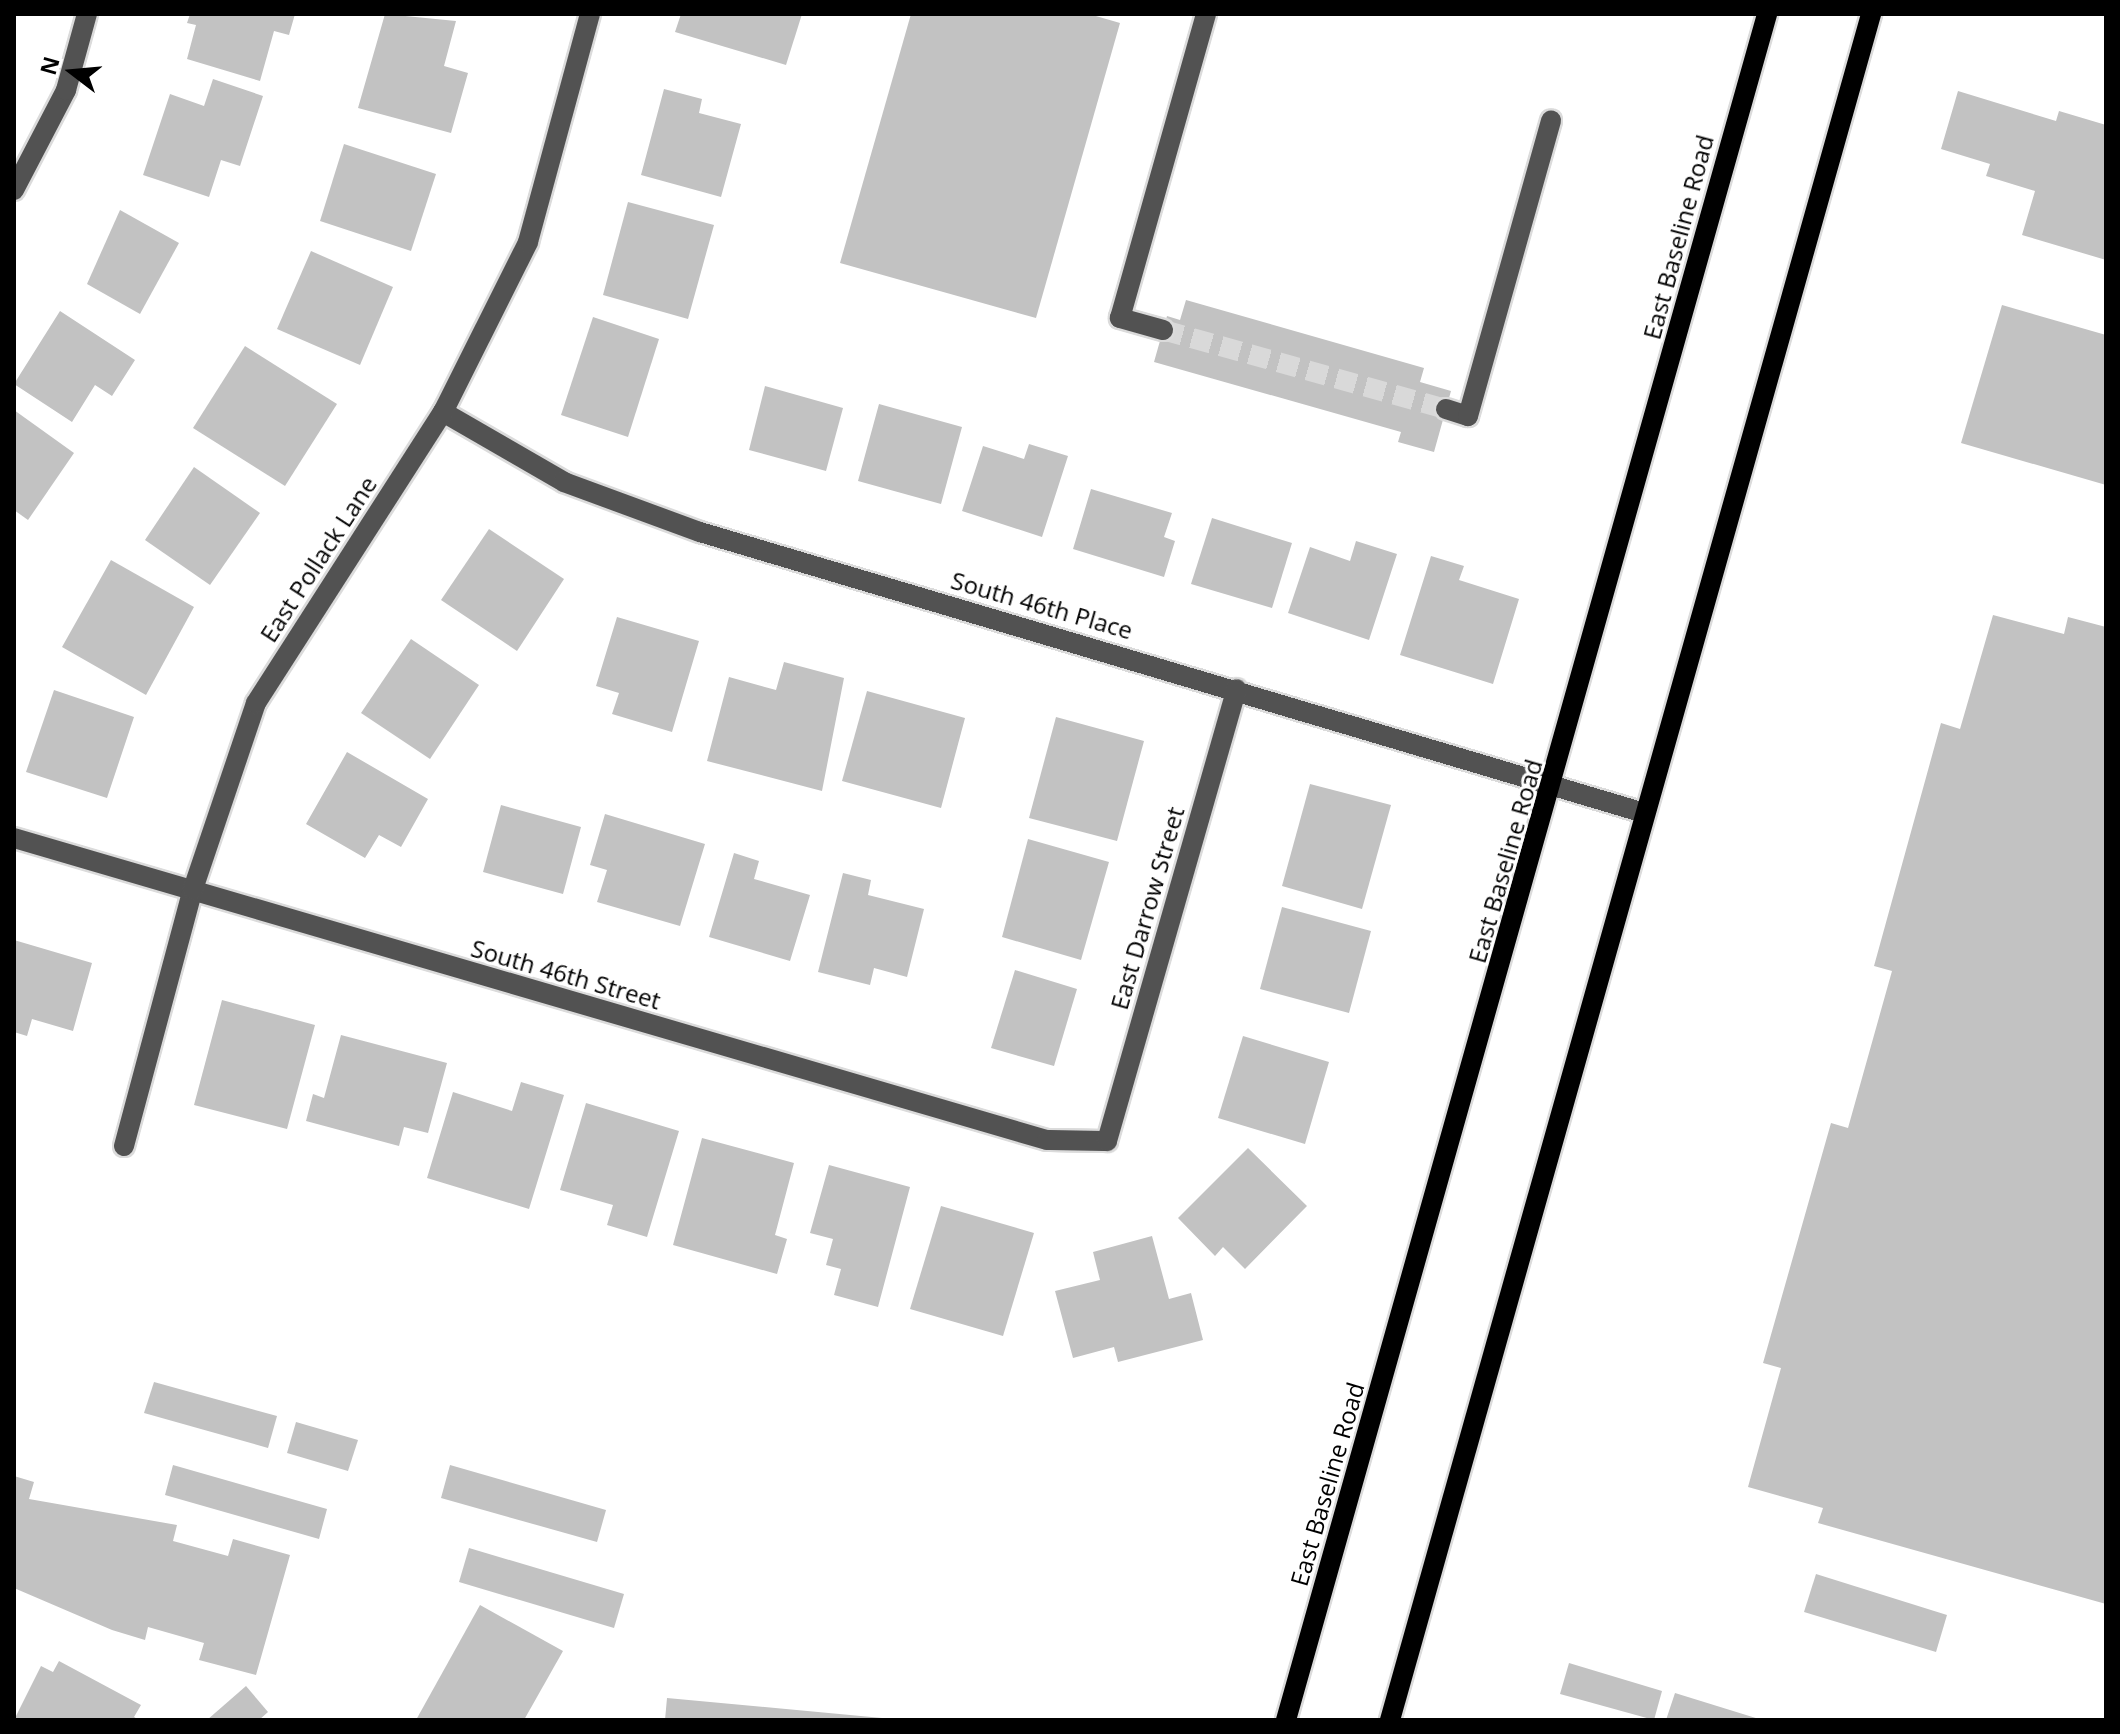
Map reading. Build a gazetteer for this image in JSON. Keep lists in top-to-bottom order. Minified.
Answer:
{"streets":{"main road":["East Baseline Road"],"street":["East Pollack Lane","South 46th Place","East Darrow Street","South 46th Street"]},"crossings":[["East Baseline Road","South 46th Place"],["East Pollack Lane","South 46th Place"],["East Pollack Lane","South 46th Street"],["South 46th Place","East Darrow Street"],["East Darrow Street","South 46th Street"]],"north":"left"}
